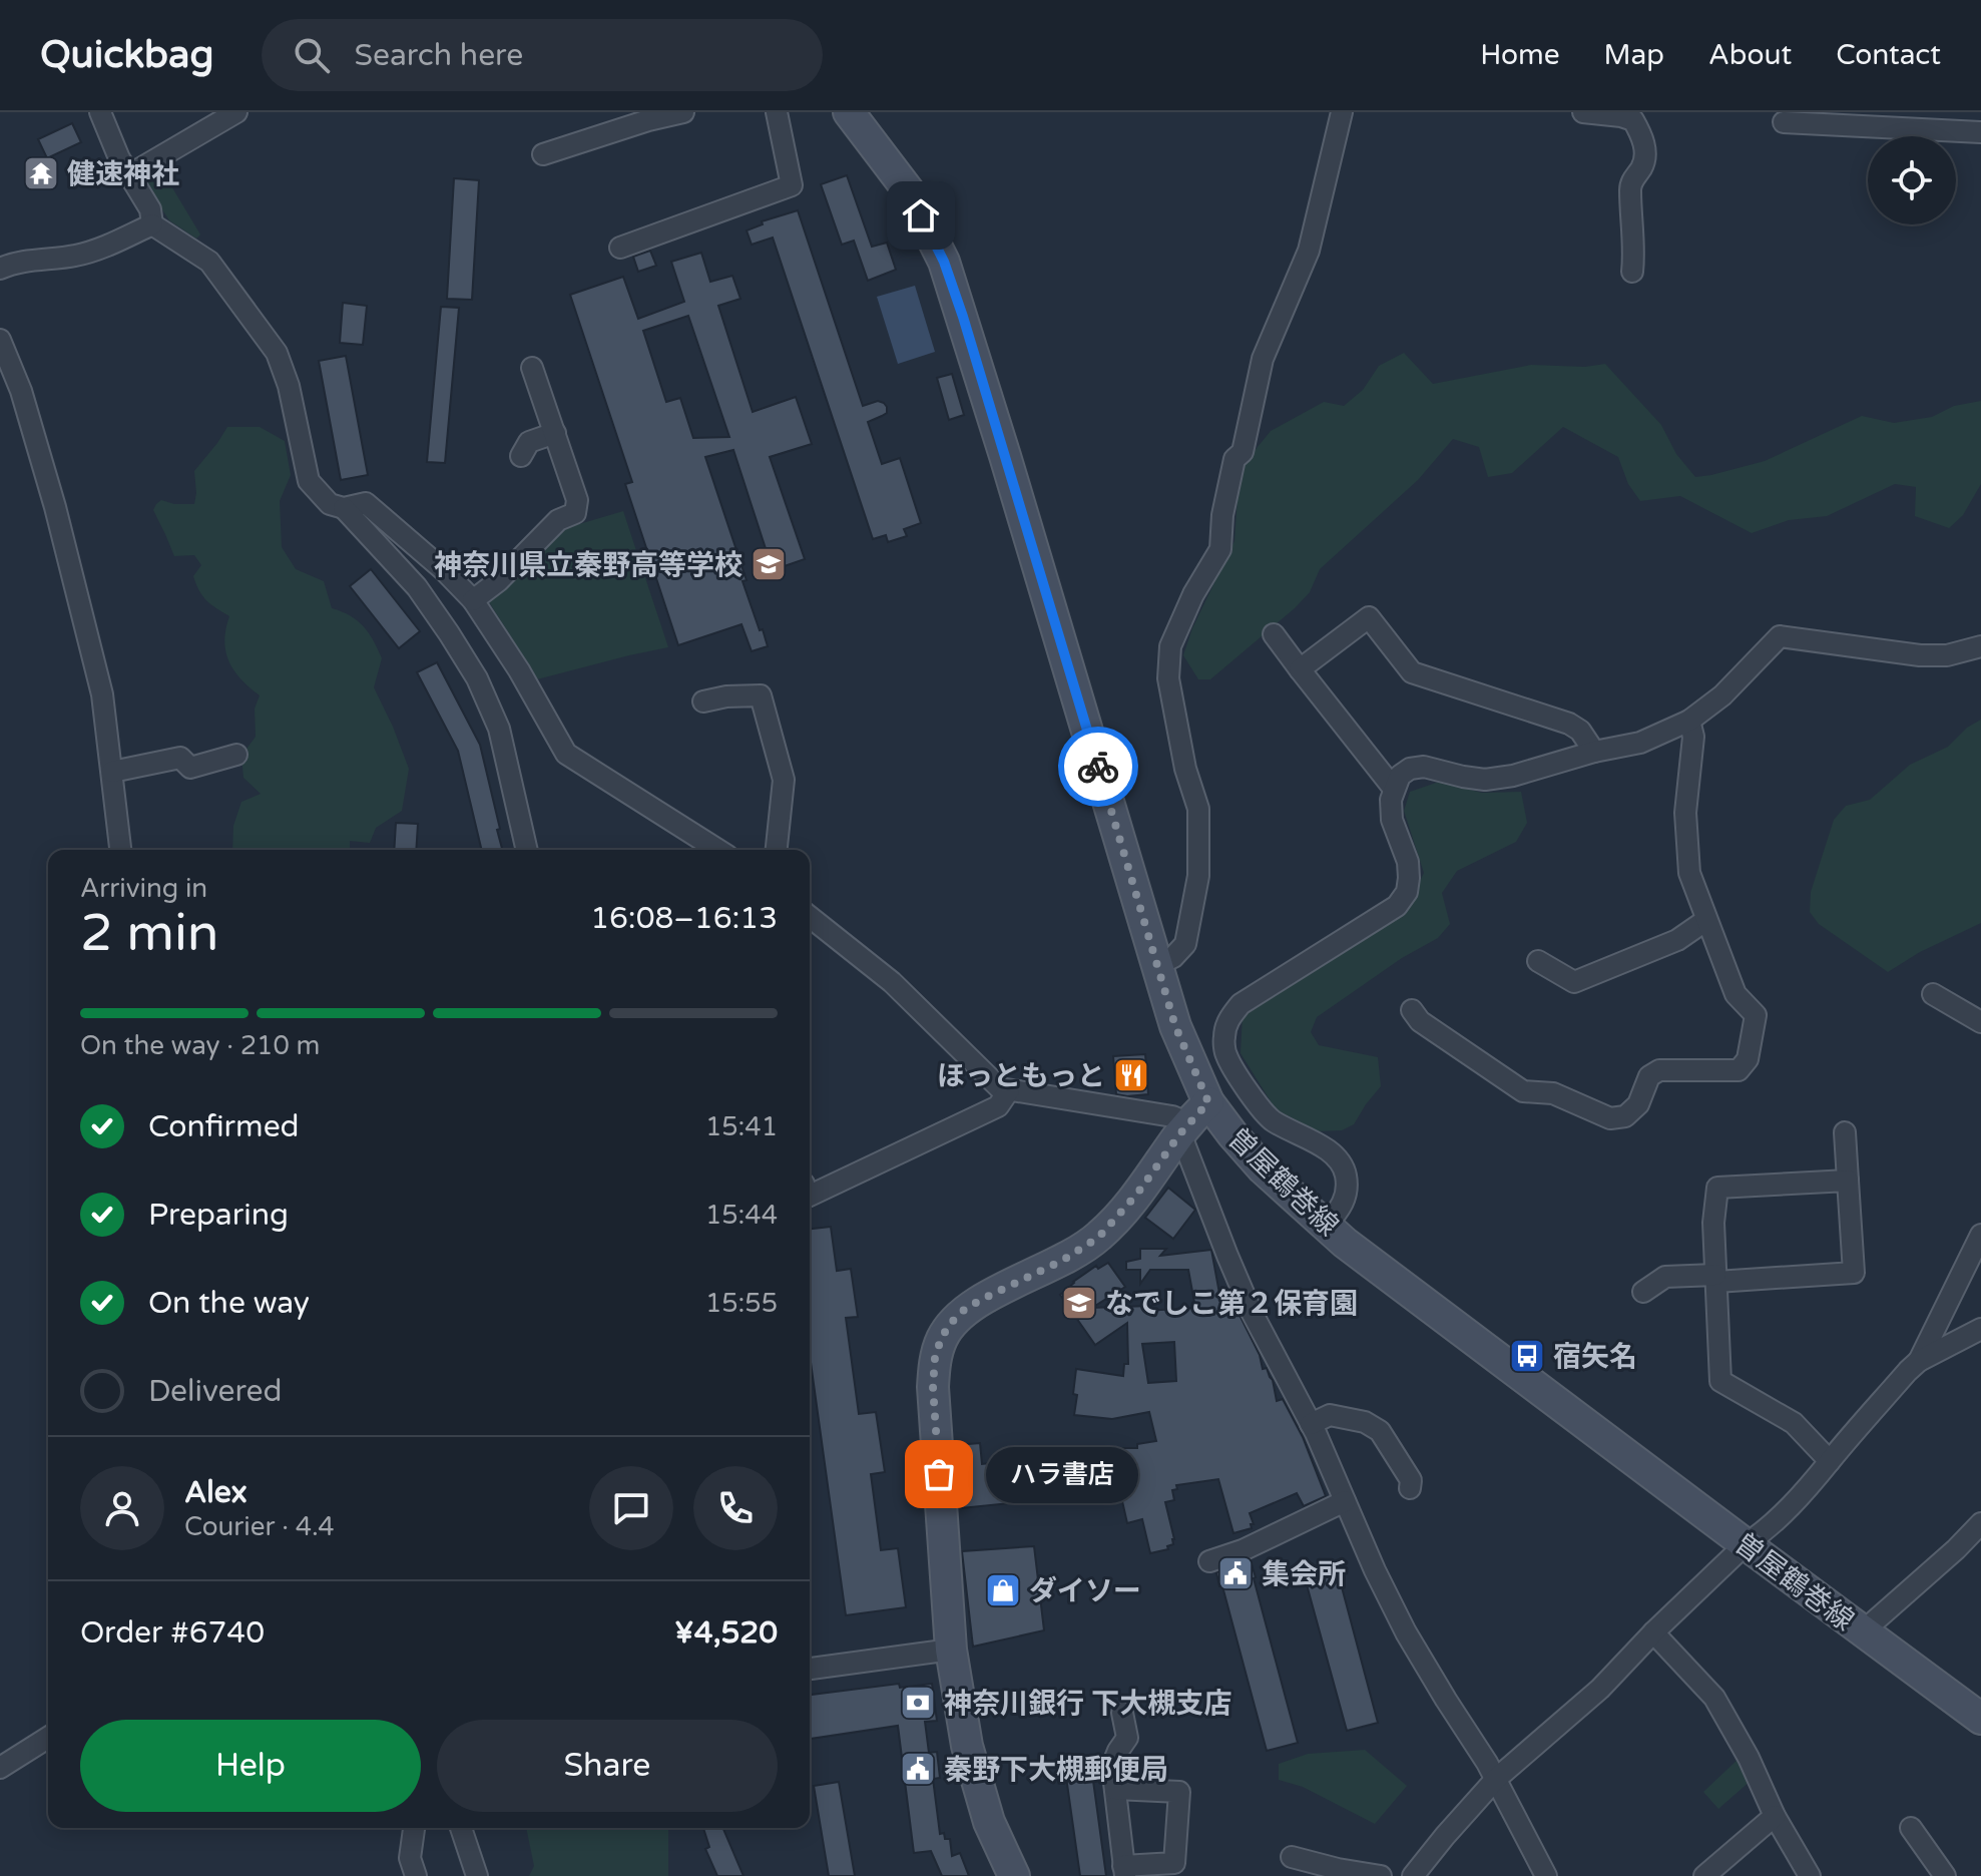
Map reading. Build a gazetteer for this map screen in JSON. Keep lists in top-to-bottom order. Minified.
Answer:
{"streets":{"main road":["曽屋鶴巻線"]},"places":{"temple":["健速神社"],"school or university":["神奈川県立秦野高等学校","なでしこ第２保育園"],"restaurant":["ほっともっと"],"bus stop":["宿矢名"],"other":["ハラ書店"],"public building":["集会所","秦野下大槻郵便局"],"shop":["ダイソー"],"bank":["神奈川銀行 下大槻支店"]},"page":{"header":"Quickbag","search":"Search here","nav":["Home","Map","About","Contact"],"heading":["2 min","Arriving in","16:08–16:13"],"panel":["Alex","Courier · 4.4","Order #6740","¥4,520"],"bar":"On the way · 210 m","list":[["Confirmed","15:41"],["Preparing","15:44"],["On the way","15:55"],"Delivered"],"bubble":"ハラ書店","buttons":["Help","Share"]}}
